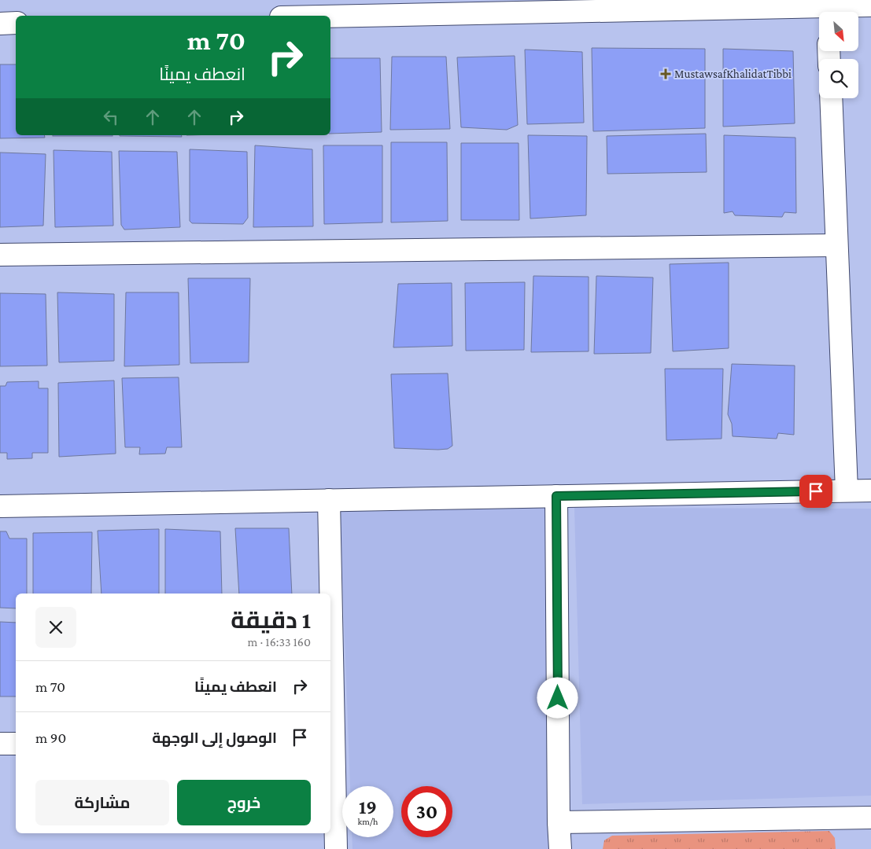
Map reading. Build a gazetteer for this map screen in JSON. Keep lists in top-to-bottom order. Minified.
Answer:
{"places":{"health":["MustawsafKhalidatTibbi"]},"north":"bottom right","page":{"turn":["70 m","انعطف يمينًا"],"heading":["1 دقيقة","160 m · 16:33"],"list":[{"name":"انعطف يمينًا","value":"70 m"},{"name":"الوصول إلى الوجهة","value":"90 m"}],"buttons":["خروج","مشاركة"],"speed":"19 km/h","limit":"30"}}
